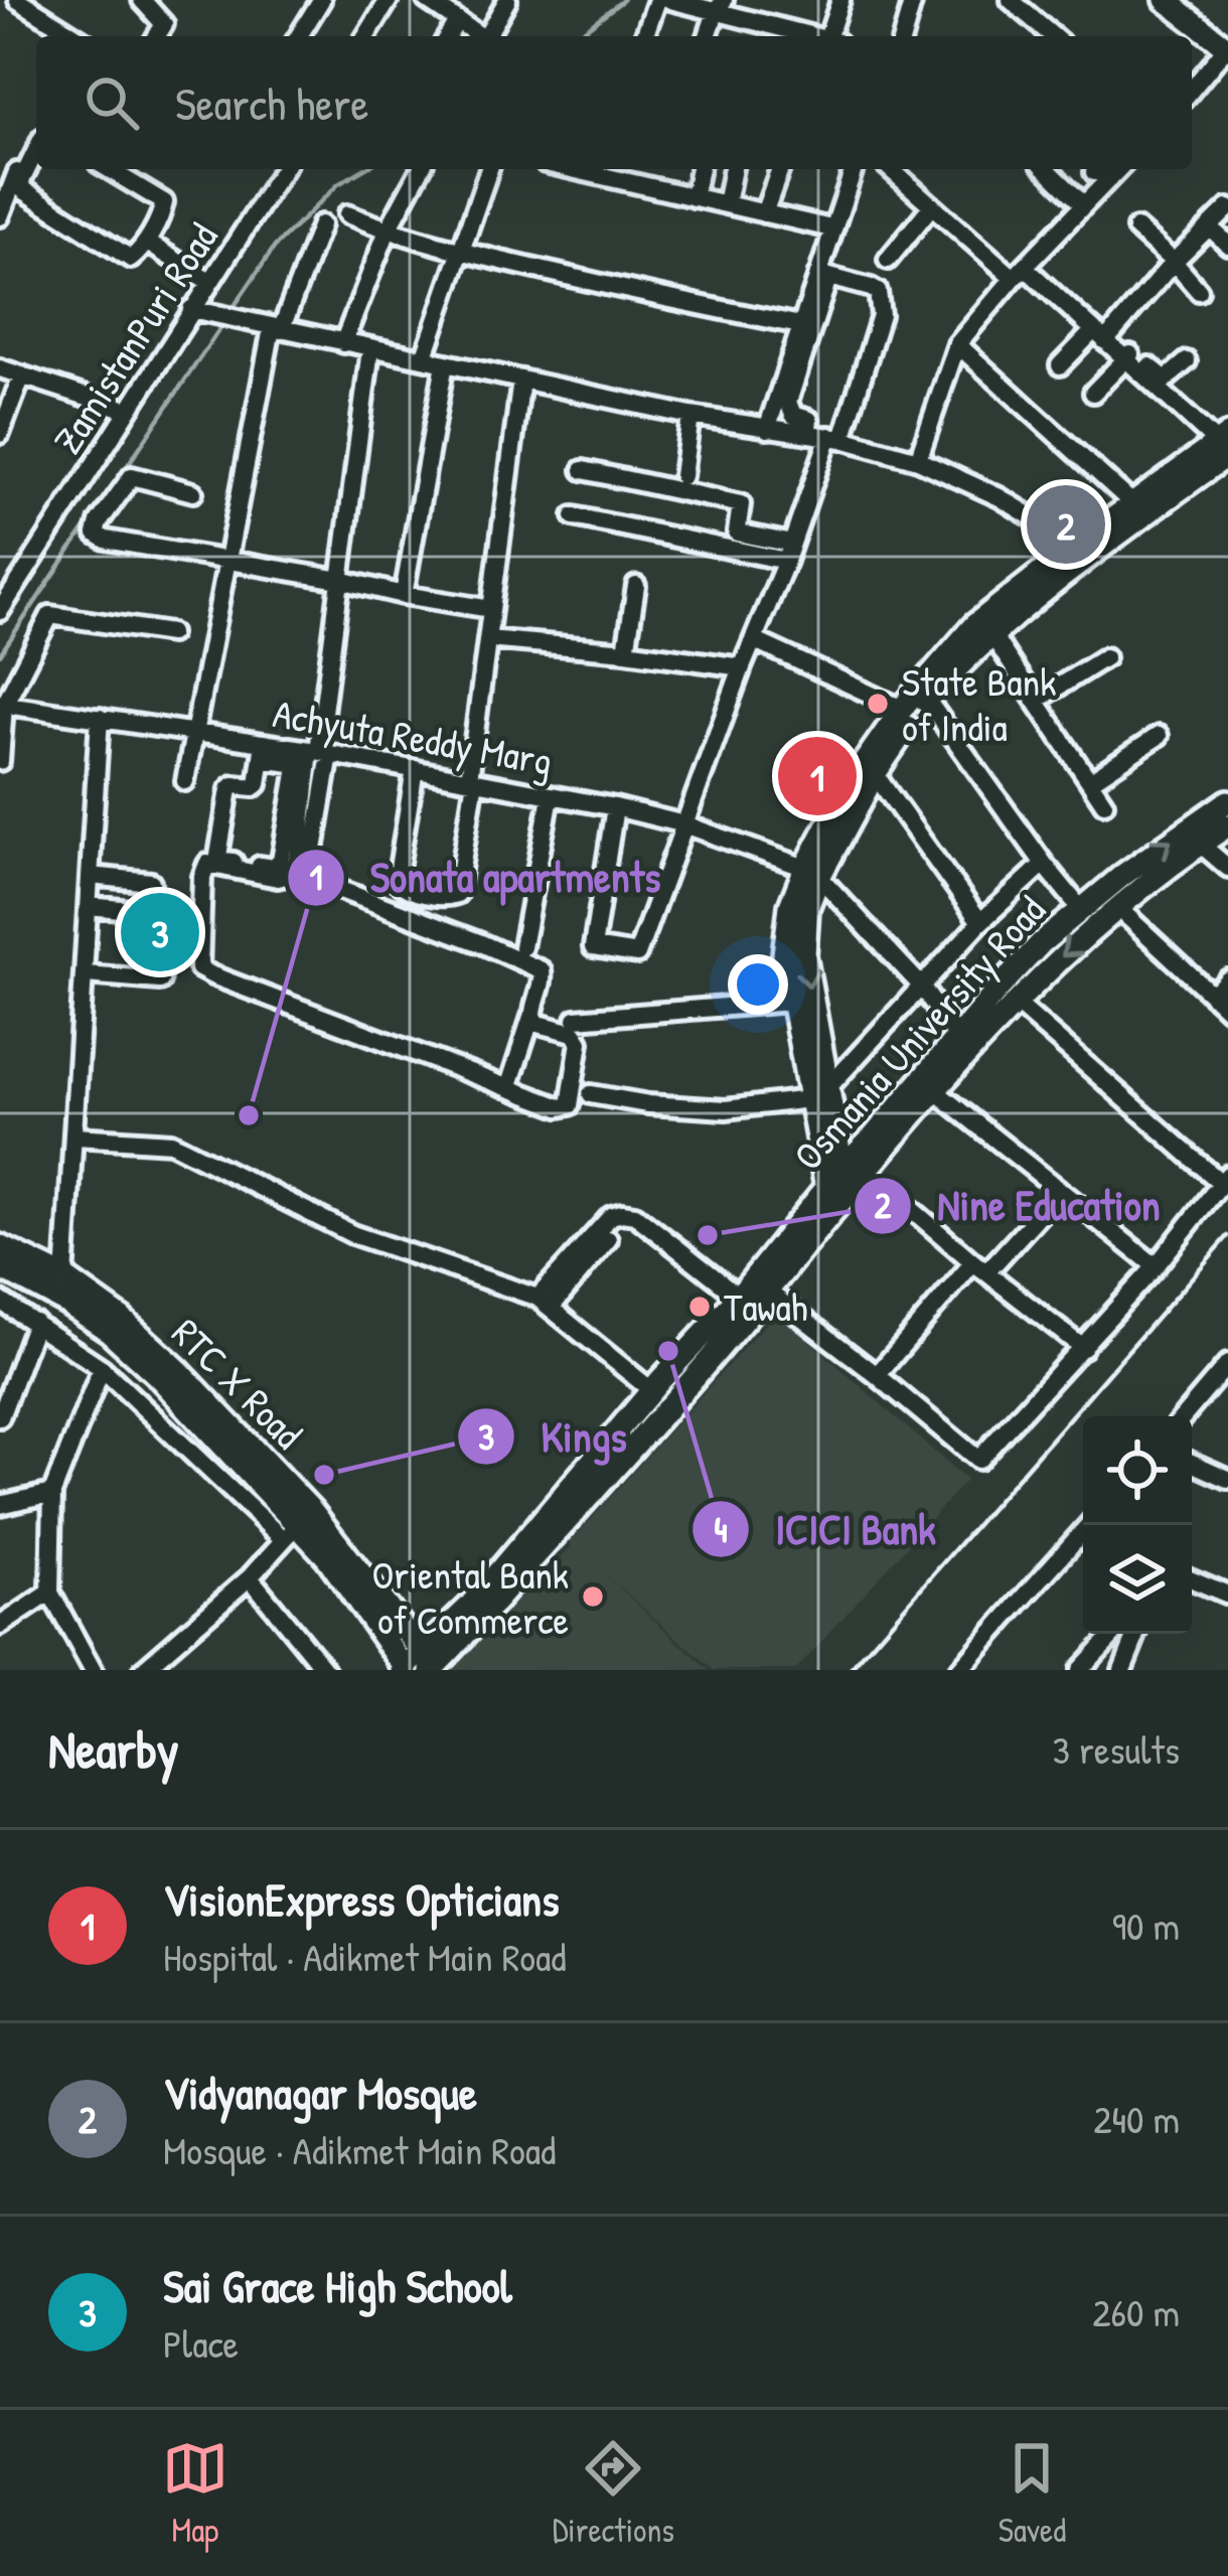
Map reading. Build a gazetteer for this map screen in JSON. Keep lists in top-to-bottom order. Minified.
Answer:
{"streets":{"main road":["Osmania University Road","RTC X Road"],"street":["ZamistanPuri Road","Achyuta Reddy Marg"]},"crossings":[["Osmania University Road","RTC X Road"]],"places":["State Bank of India","Sonata apartments","Nine Education","Tawah","ICICI Bank","Kings","Oriental Bank of Commerce"],"page":{"search":"Search here","pins":["2","1","3"],"heading":["Nearby","3 results"],"list":[{"mark":"1","name":"VisionExpress Opticians","note":"Hospital · Adikmet Main Road","value":"90 m"},{"mark":"2","name":"Vidyanagar Mosque","note":"Mosque · Adikmet Main Road","value":"240 m"},{"mark":"3","name":"Sai Grace High School","note":"Place","value":"260 m"}],"nav":["Map","Directions","Saved"]}}
